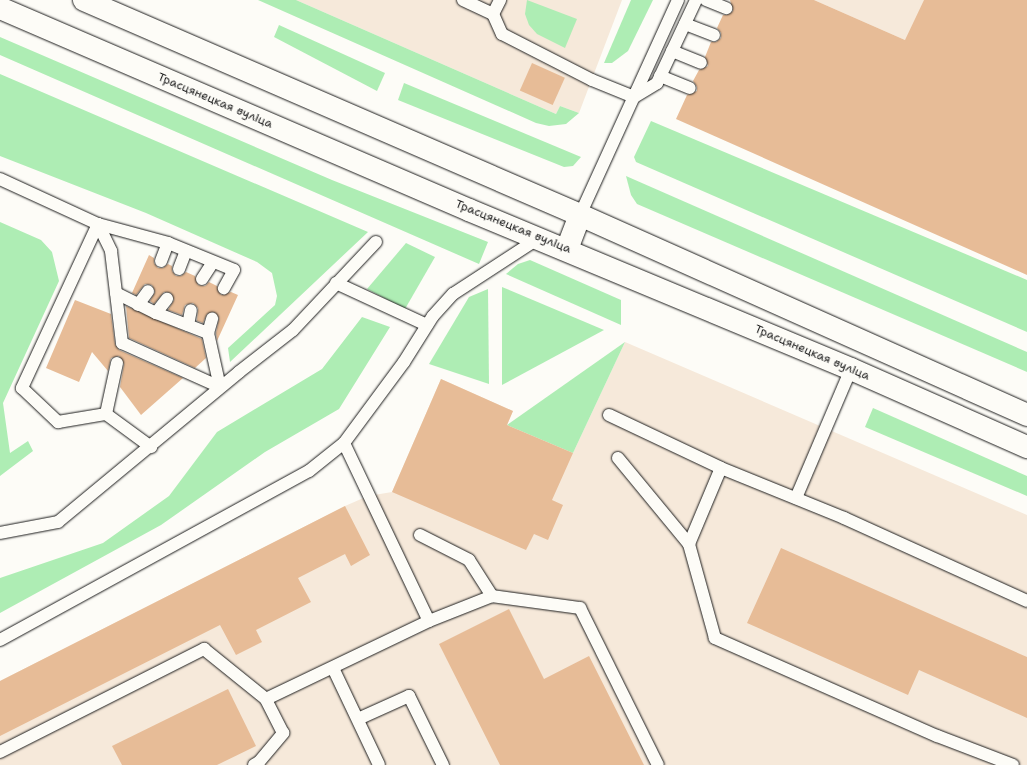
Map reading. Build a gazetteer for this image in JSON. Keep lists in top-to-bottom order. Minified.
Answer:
{"streets":{"main road":["Трасцянецкая вуліца"]}}
